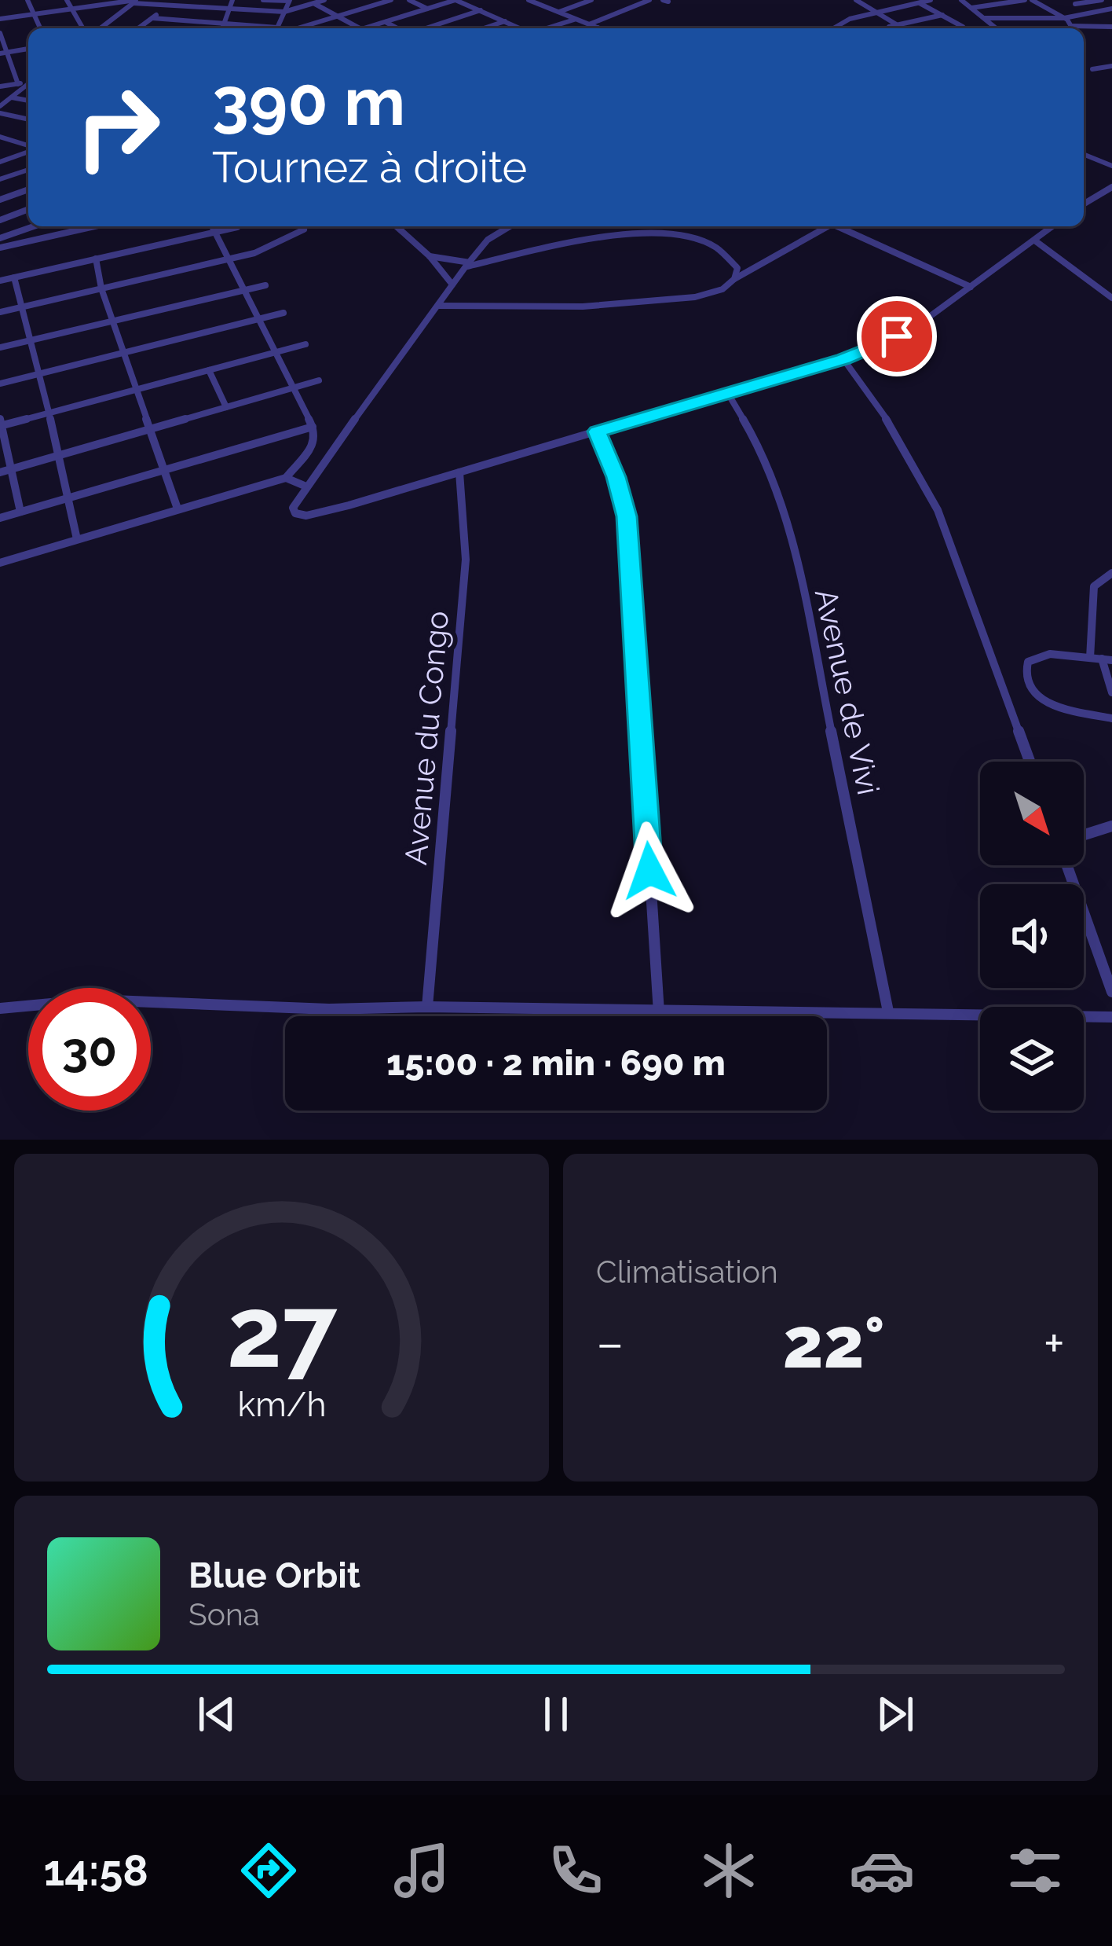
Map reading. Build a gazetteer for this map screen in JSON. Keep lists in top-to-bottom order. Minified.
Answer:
{"streets":{"street":["Avenue de Vivi","Avenue du Congo"]},"north":"bottom right","page":{"turn":["390 m","Tournez à droite"],"limit":"30","trip":"15:00 · 2 min · 690 m","tile":"Climatisation","heat":["−","22°","+"],"song":["Blue Orbit","Sona"],"tabs":"14:58","gauge":["27","km/h"]}}
